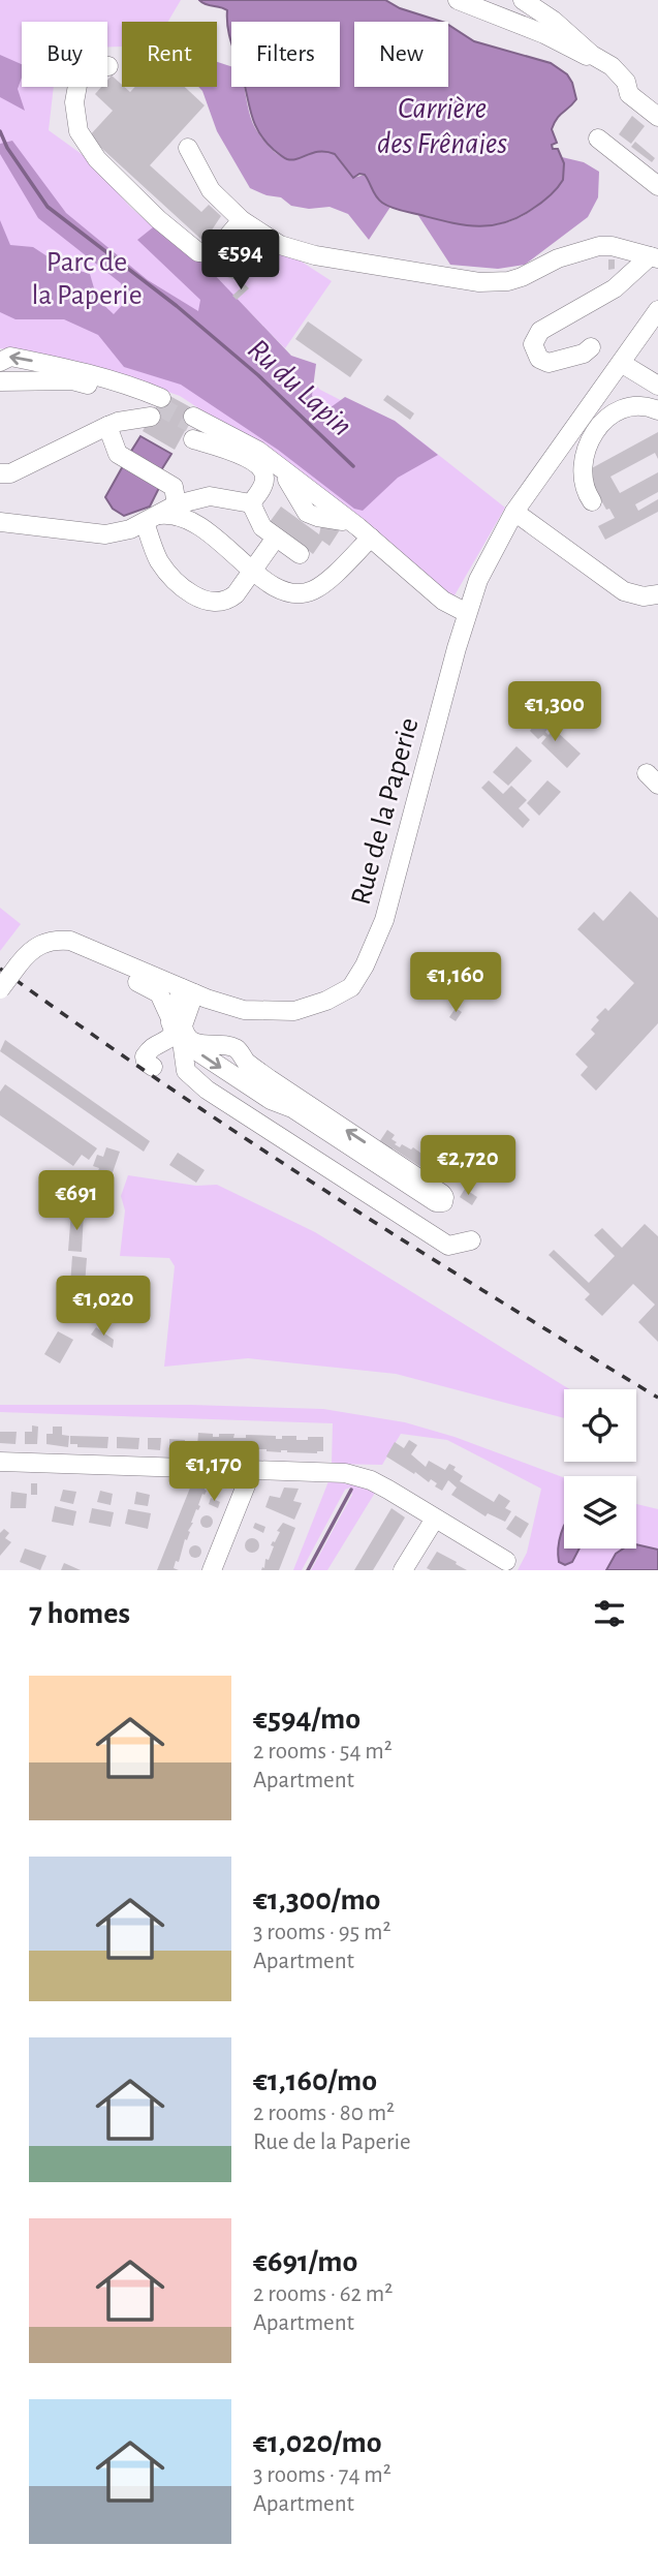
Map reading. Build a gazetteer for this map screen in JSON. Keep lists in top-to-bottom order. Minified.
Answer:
{"streets":{"street":["Rue de la Paperie"]},"water":["Carrière des Frênaies","Ru du Lapin"],"parks":["Parc de la Paperie"],"page":{"chip":["Buy","Rent","Filters","New"],"price":["€594","€1,300","€1,160","€2,720","€691","€1,020","€1,170"],"heading":"7 homes","list":[{"name":"€594/mo","note":"2 rooms · 54 m² · Apartment"},{"name":"€1,300/mo","note":"3 rooms · 95 m² · Apartment"},{"name":"€1,160/mo","note":"2 rooms · 80 m² · Rue de la Paperie"},{"name":"€691/mo","note":"2 rooms · 62 m² · Apartment"},{"name":"€1,020/mo","note":"3 rooms · 74 m² · Apartment"}]}}
